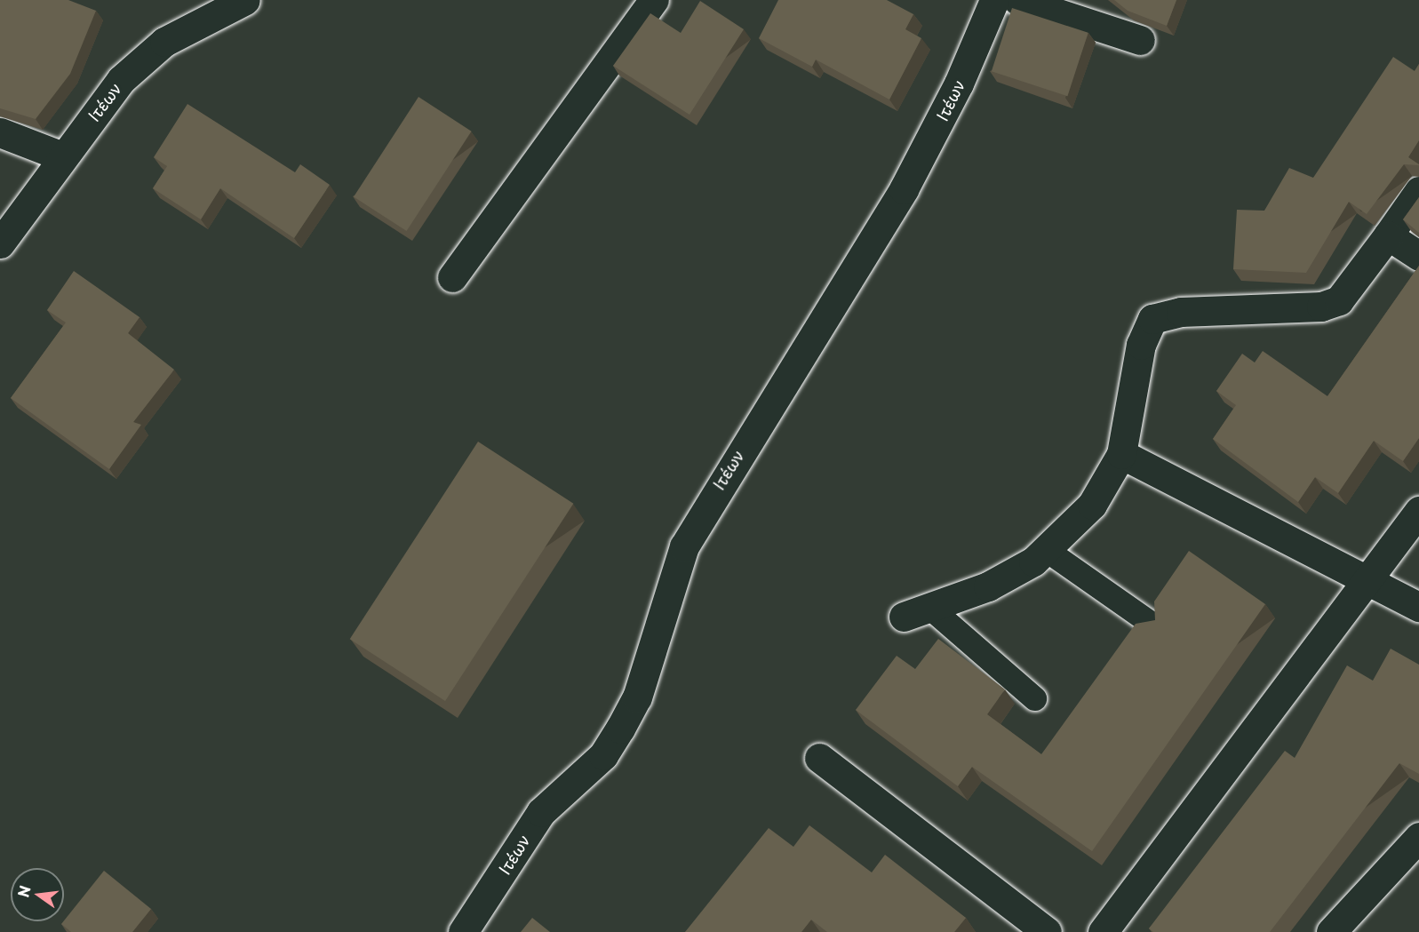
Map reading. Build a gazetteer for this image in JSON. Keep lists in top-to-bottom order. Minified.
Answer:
{"streets":{"street":["Ιτέων"]},"north":"left"}
